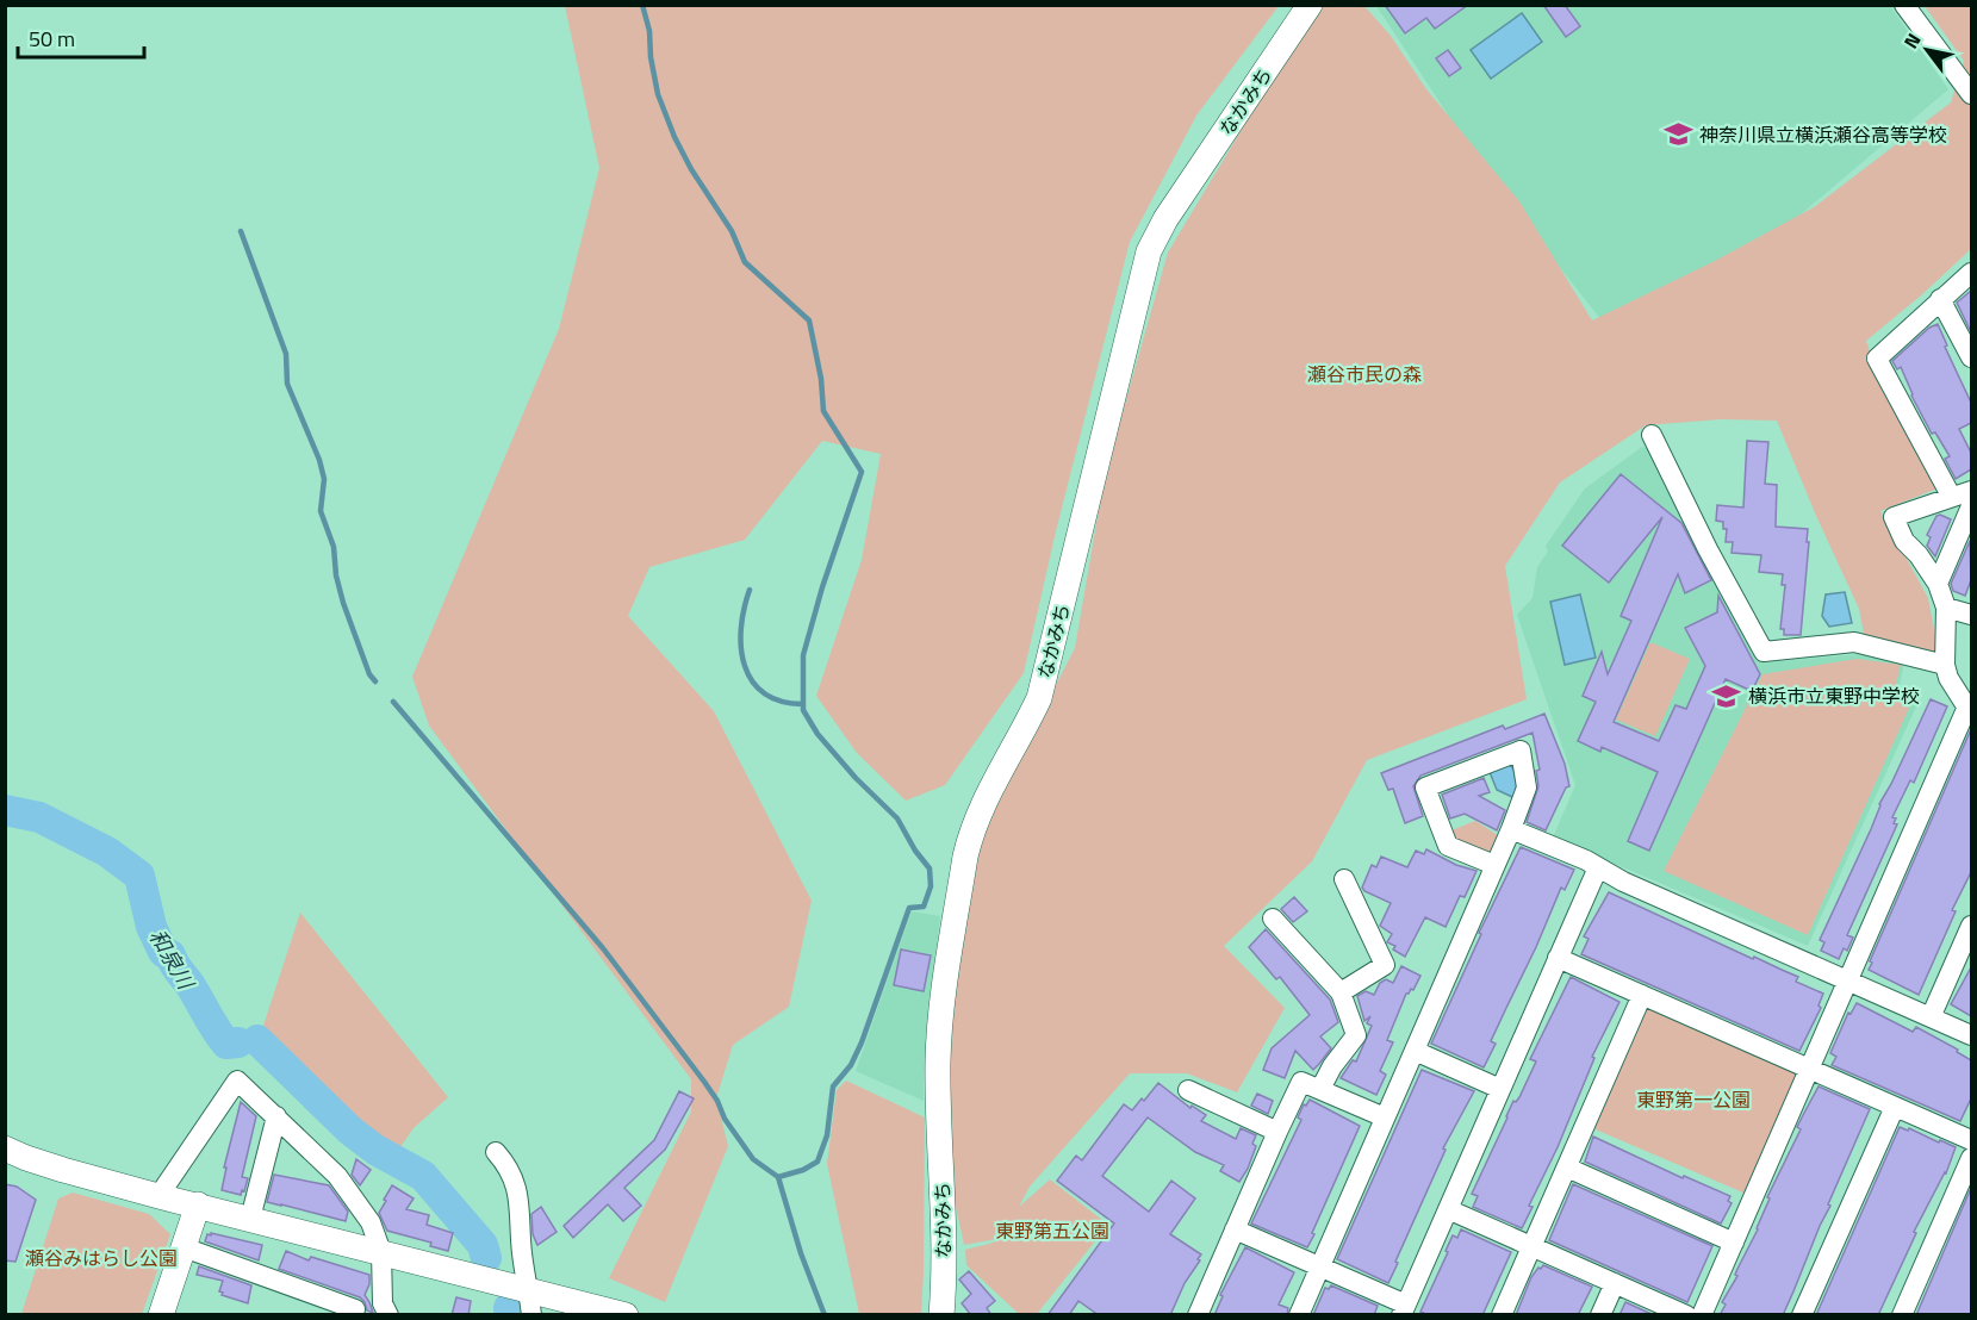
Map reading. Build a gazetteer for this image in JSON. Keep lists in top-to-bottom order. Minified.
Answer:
{"streets":{"street":["なかみち"]},"water":["和泉川"],"parks":["瀬谷市民の森","東野第一公園","東野第五公園","瀬谷みはらし公園"],"places":{"school or university":["神奈川県立横浜瀬谷高等学校","横浜市立東野中学校"]},"scale_bar":"50 m","north":"top left"}
